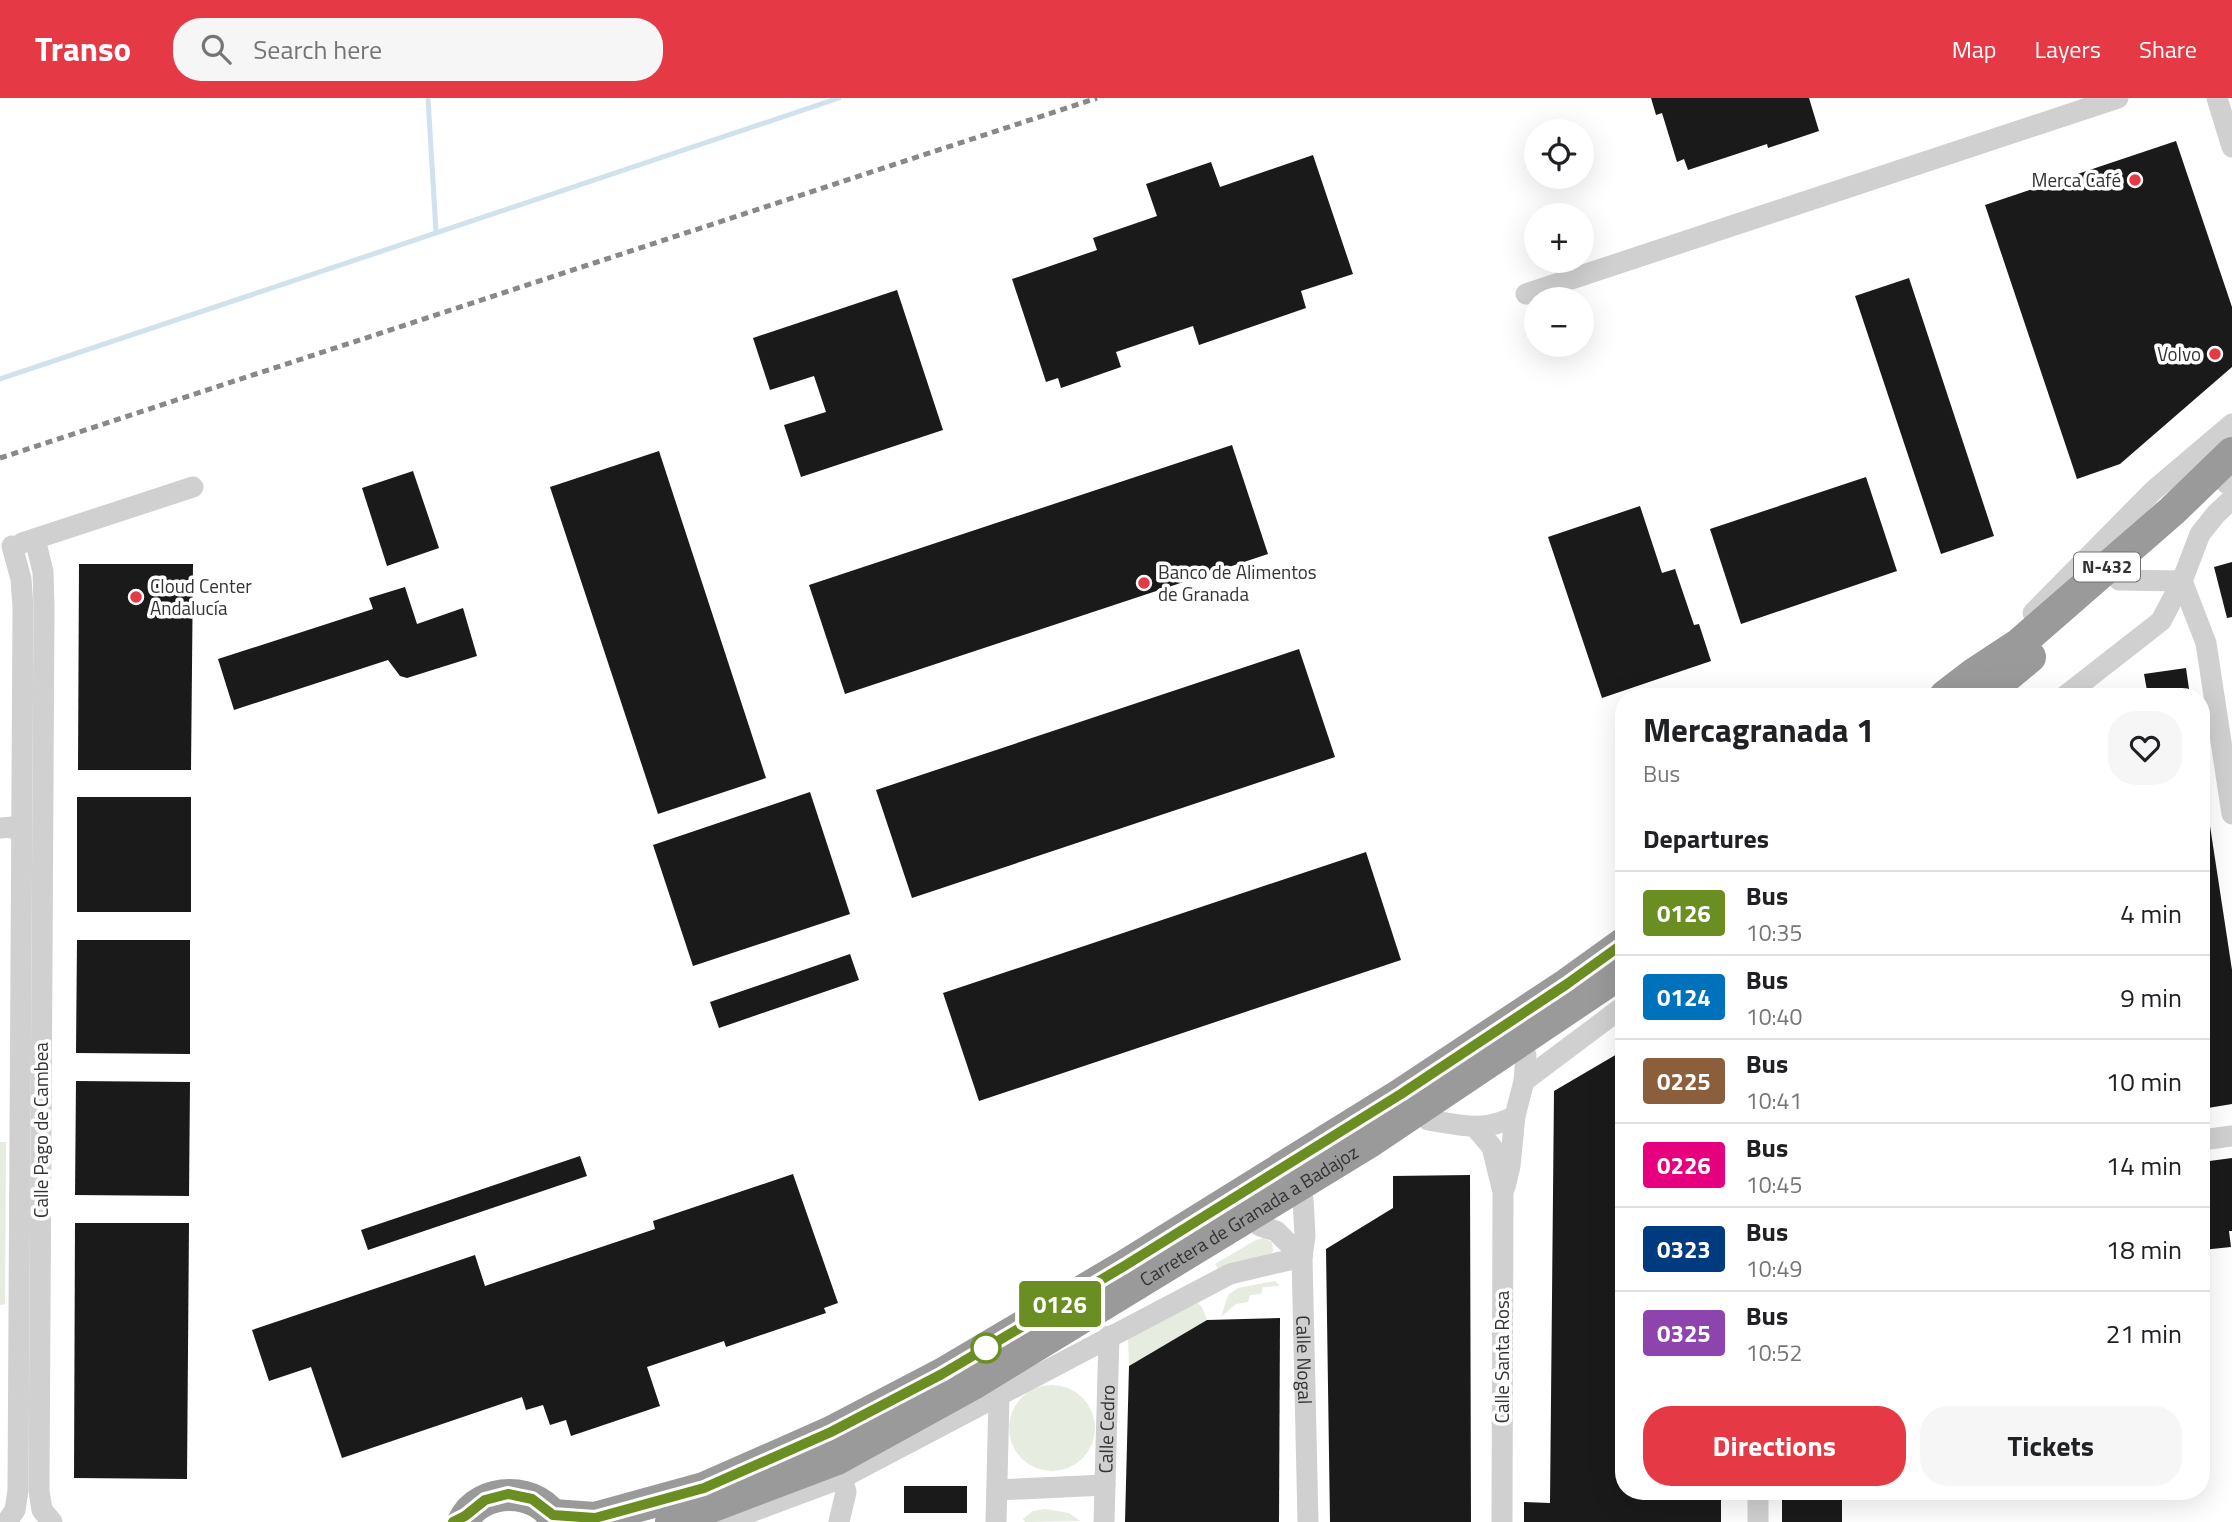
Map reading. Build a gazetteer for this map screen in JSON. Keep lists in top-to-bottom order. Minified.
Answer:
{"streets":{"highway":["N-432","Carretera de Granada a Badajoz"],"street":["Calle Pago de Cambea","Calle Santa Rosa","Calle Nogal","Calle Cedro"]},"places":["Merca Café","Volvo","Banco de Alimentos de Granada","Cloud Center Andalucía"],"lines":["bus line 0126"],"page":{"header":"Transo","search":"Search here","nav":["Map","Layers","Share"],"on_map":"0126","map_buttons":["+","−"],"heading":[["Mercagranada 1","Bus"],"Departures"],"list":[{"mark":"0126","name":"Bus","note":"10:35","value":"4 min"},{"mark":"0124","name":"Bus","note":"10:40","value":"9 min"},{"mark":"0225","name":"Bus","note":"10:41","value":"10 min"},{"mark":"0226","name":"Bus","note":"10:45","value":"14 min"},{"mark":"0323","name":"Bus","note":"10:49","value":"18 min"},{"mark":"0325","name":"Bus","note":"10:52","value":"21 min"}],"buttons":["Directions","Tickets"]}}
